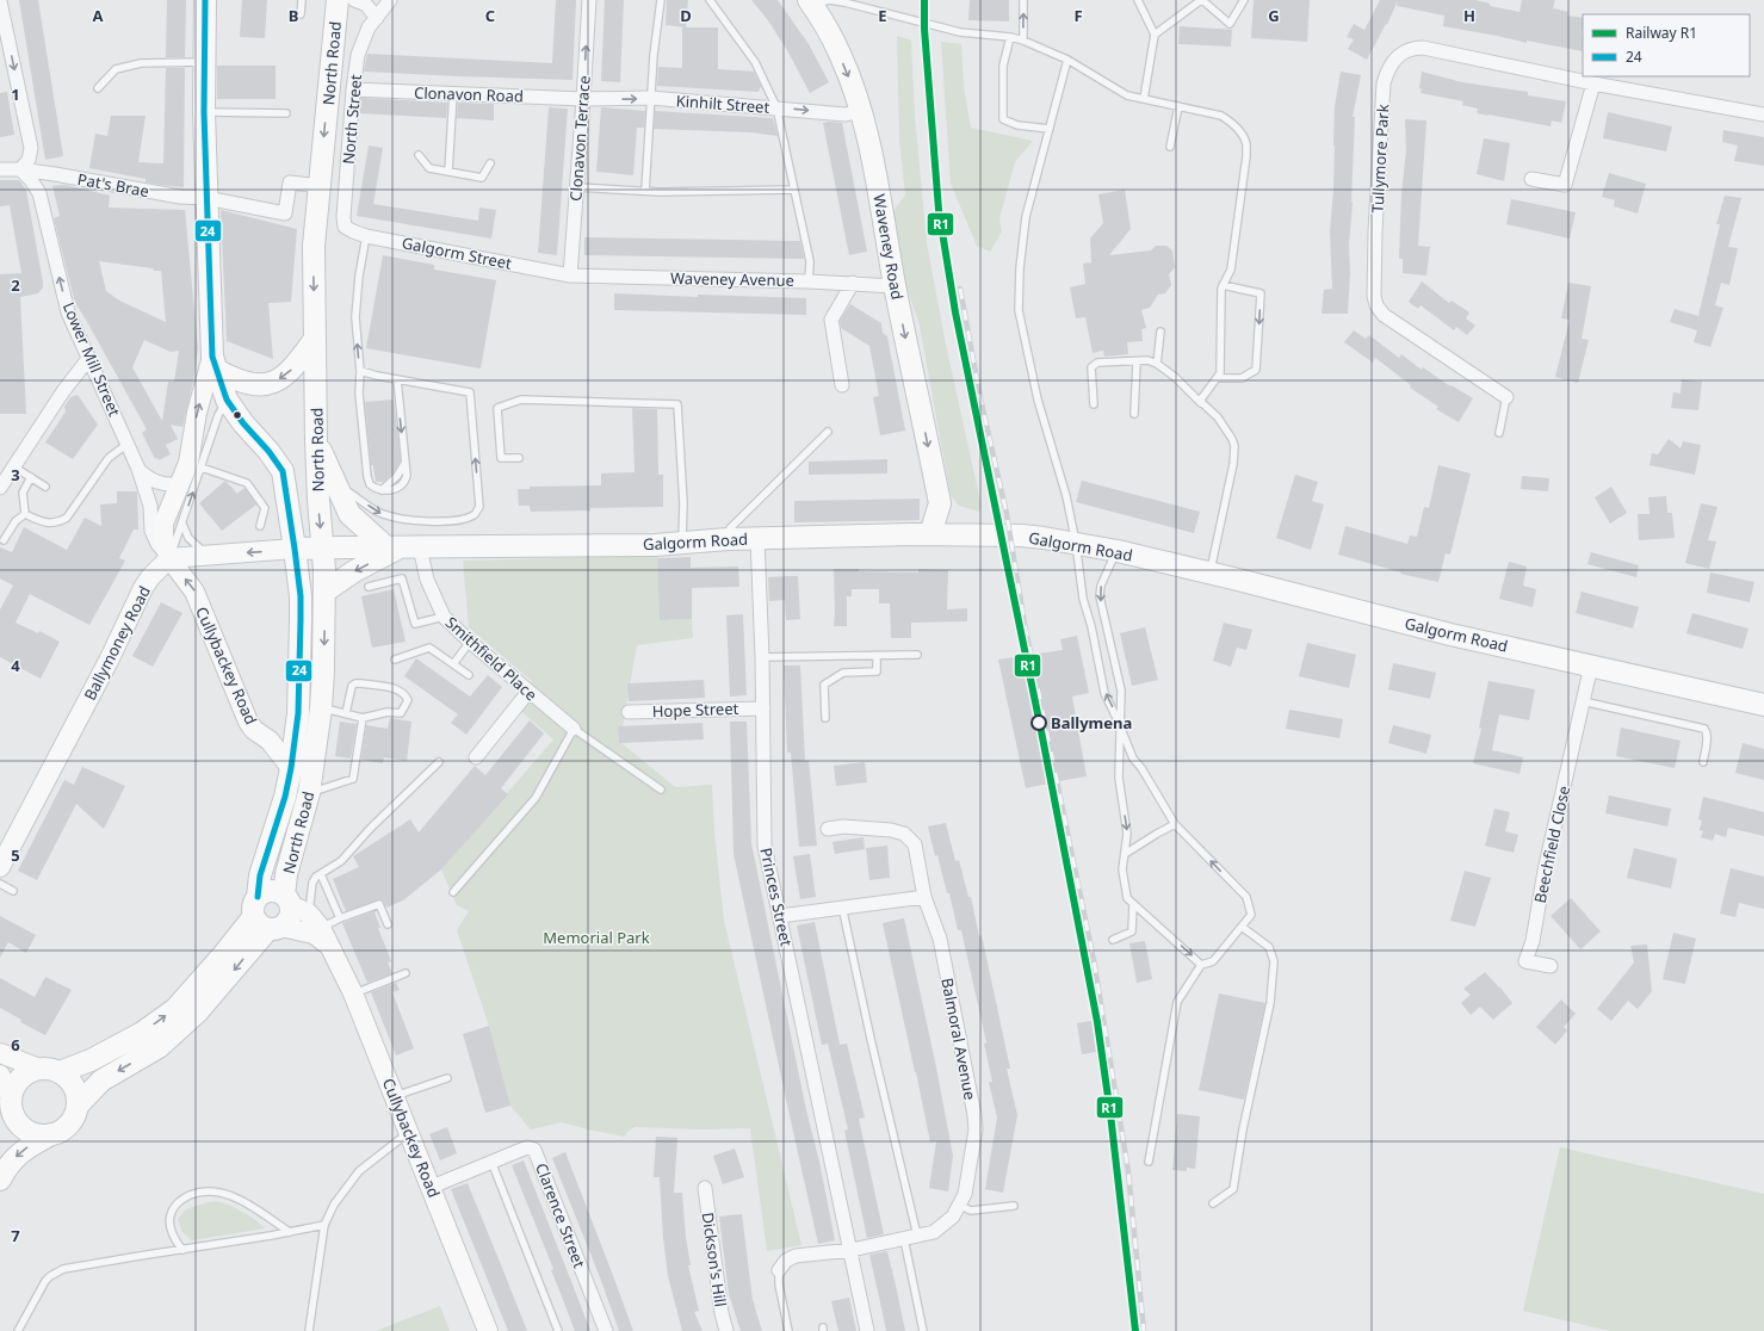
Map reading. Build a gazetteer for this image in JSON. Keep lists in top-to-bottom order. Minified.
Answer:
{"streets":{"main road":["North Road","Waveney Road","Galgorm Road"],"street":["Clonavon Road","Kinhilt Street","North Street","Clonavon Terrace","Tullymore Park","Pat's Brae","Galgorm Street","Waveney Avenue","Lower Mill Street","Ballymoney Road","Smithfield Place","Cullybackey Road","Hope Street","Beechfield Close","Princes Street","Balmoral Avenue","Clarence Street","Dickson's Hill"]},"crossings":[["North Road","Galgorm Road"],["North Road","Cullybackey Road"],["Clonavon Road","Kinhilt Street"],["Clonavon Road","North Street"],["Clonavon Road","Clonavon Terrace"],["Kinhilt Street","Clonavon Terrace"],["Kinhilt Street","Waveney Road"],["North Street","Galgorm Street"],["Clonavon Terrace","Galgorm Street"],["Clonavon Terrace","Waveney Avenue"],["Pat's Brae","Lower Mill Street"],["Waveney Road","Waveney Avenue"],["Waveney Road","Galgorm Road"],["Galgorm Street","Waveney Avenue"],["Lower Mill Street","Ballymoney Road"],["Lower Mill Street","Cullybackey Road"],["Galgorm Road","Smithfield Place"],["Galgorm Road","Beechfield Close"],["Galgorm Road","Princes Street"],["Ballymoney Road","Cullybackey Road"],["Cullybackey Road","Clarence Street"],["Hope Street","Princes Street"],["Princes Street","Balmoral Avenue"]],"one_way":["Kinhilt Street","Clonavon Terrace","Waveney Road","Lower Mill Street"],"parks":["Memorial Park"],"places":["Ballymena"],"lines":["rail line R1","transit line 24"],"legend":["Railway R1","24"],"grid":{"columns":["A","B","C","D","E","F","G","H"],"rows":["1","2","3","4","5","6","7"]}}
